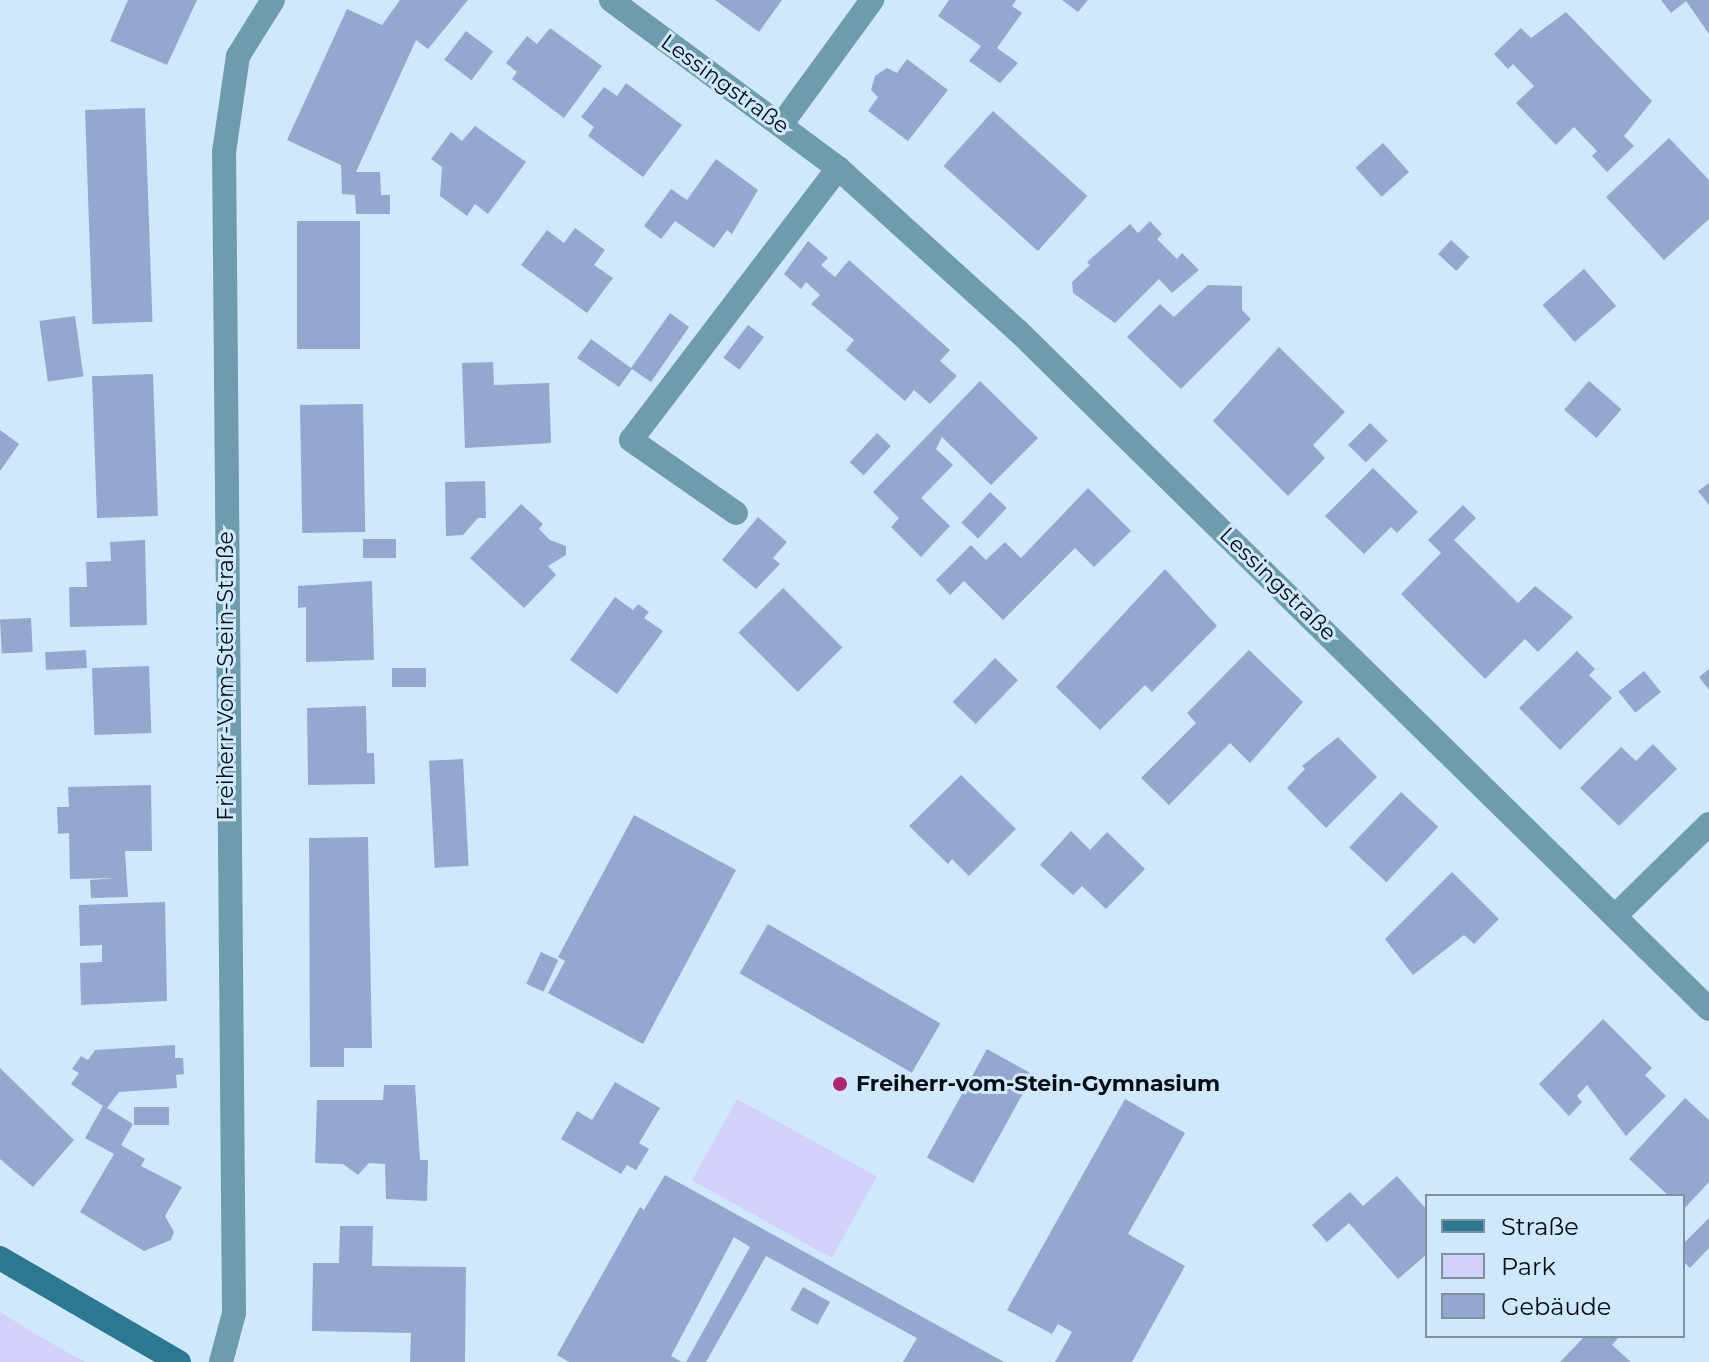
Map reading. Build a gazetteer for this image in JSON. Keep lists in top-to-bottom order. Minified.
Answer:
{"streets":{"street":["Lessingstraße","Freiherr-Vom-Stein-Straße"]},"places":["Freiherr-vom-Stein-Gymnasium"],"legend":["Straße","Park","Gebäude"]}
